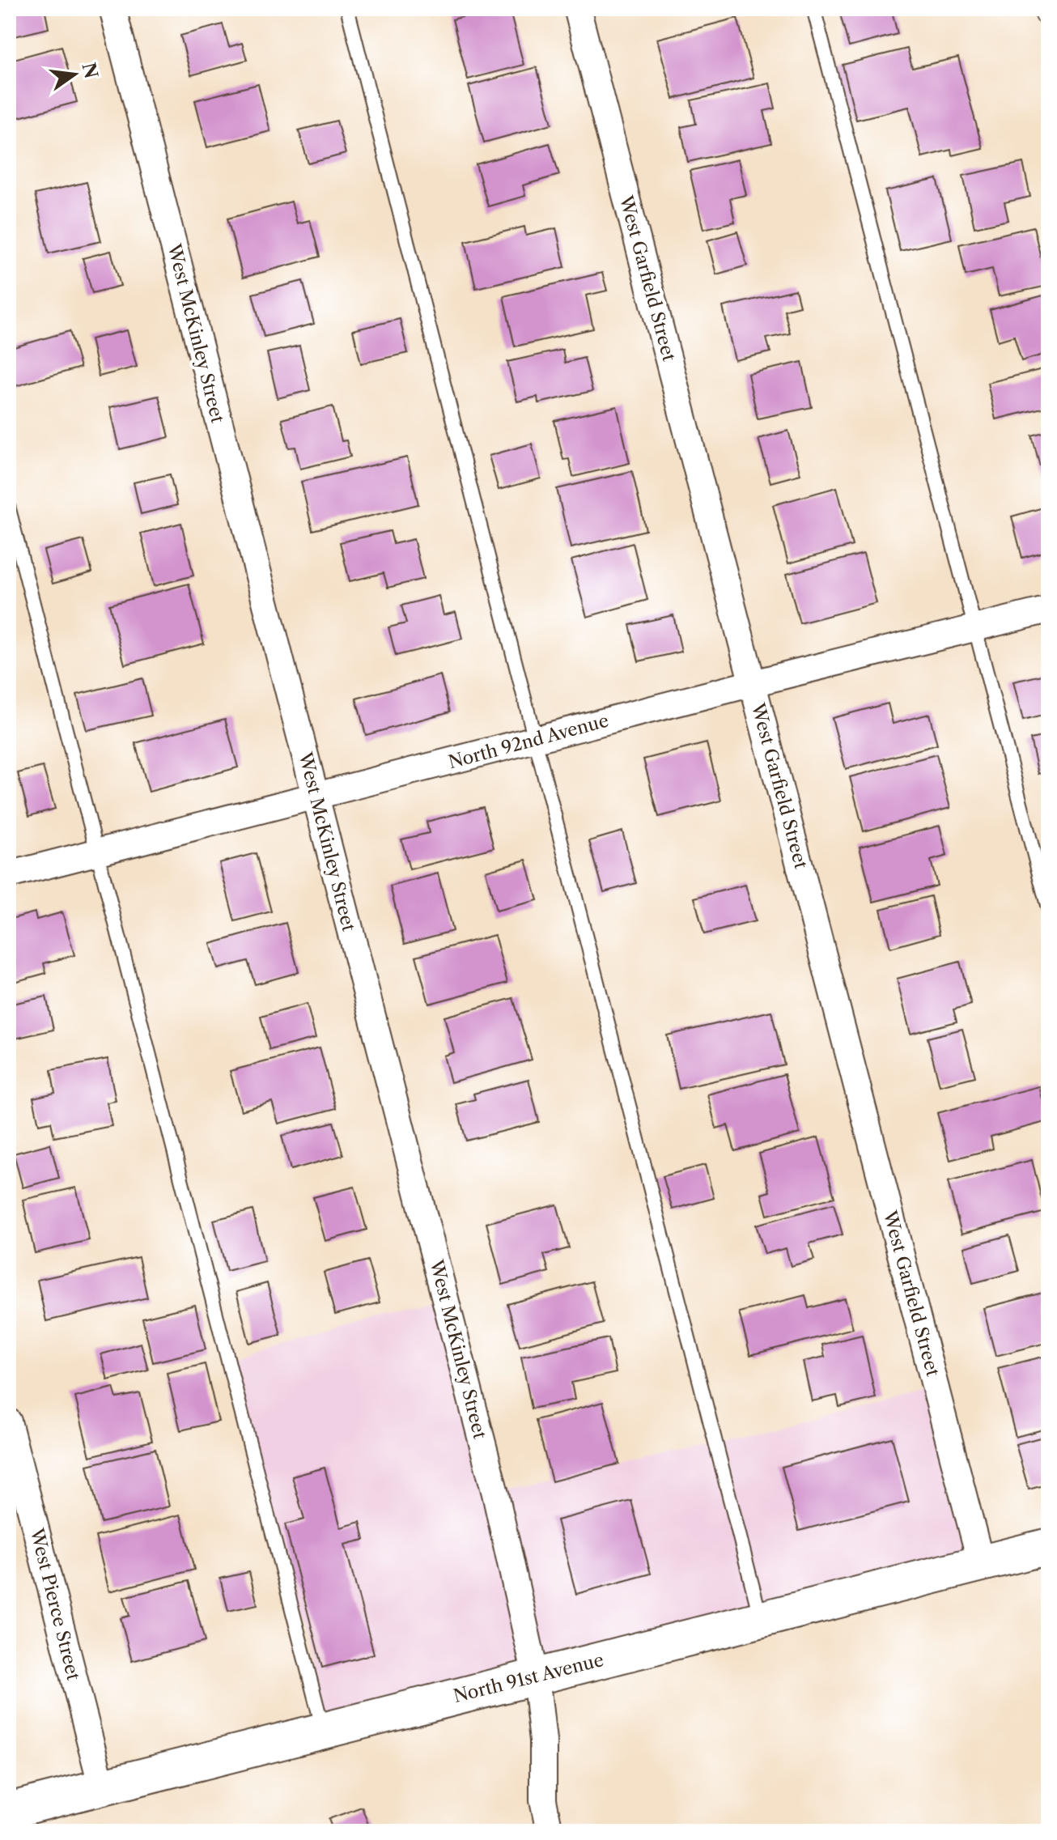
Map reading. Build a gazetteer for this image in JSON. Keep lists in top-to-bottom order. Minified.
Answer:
{"streets":{"main road":["North 91st Avenue"],"street":["West Garfield Street","West McKinley Street","North 92nd Avenue","West Pierce Street"]},"crossings":[["West Garfield Street","North 92nd Avenue"],["West Garfield Street","North 91st Avenue"],["West McKinley Street","North 92nd Avenue"],["West McKinley Street","North 91st Avenue"],["West Pierce Street","North 91st Avenue"]],"north":"right"}
